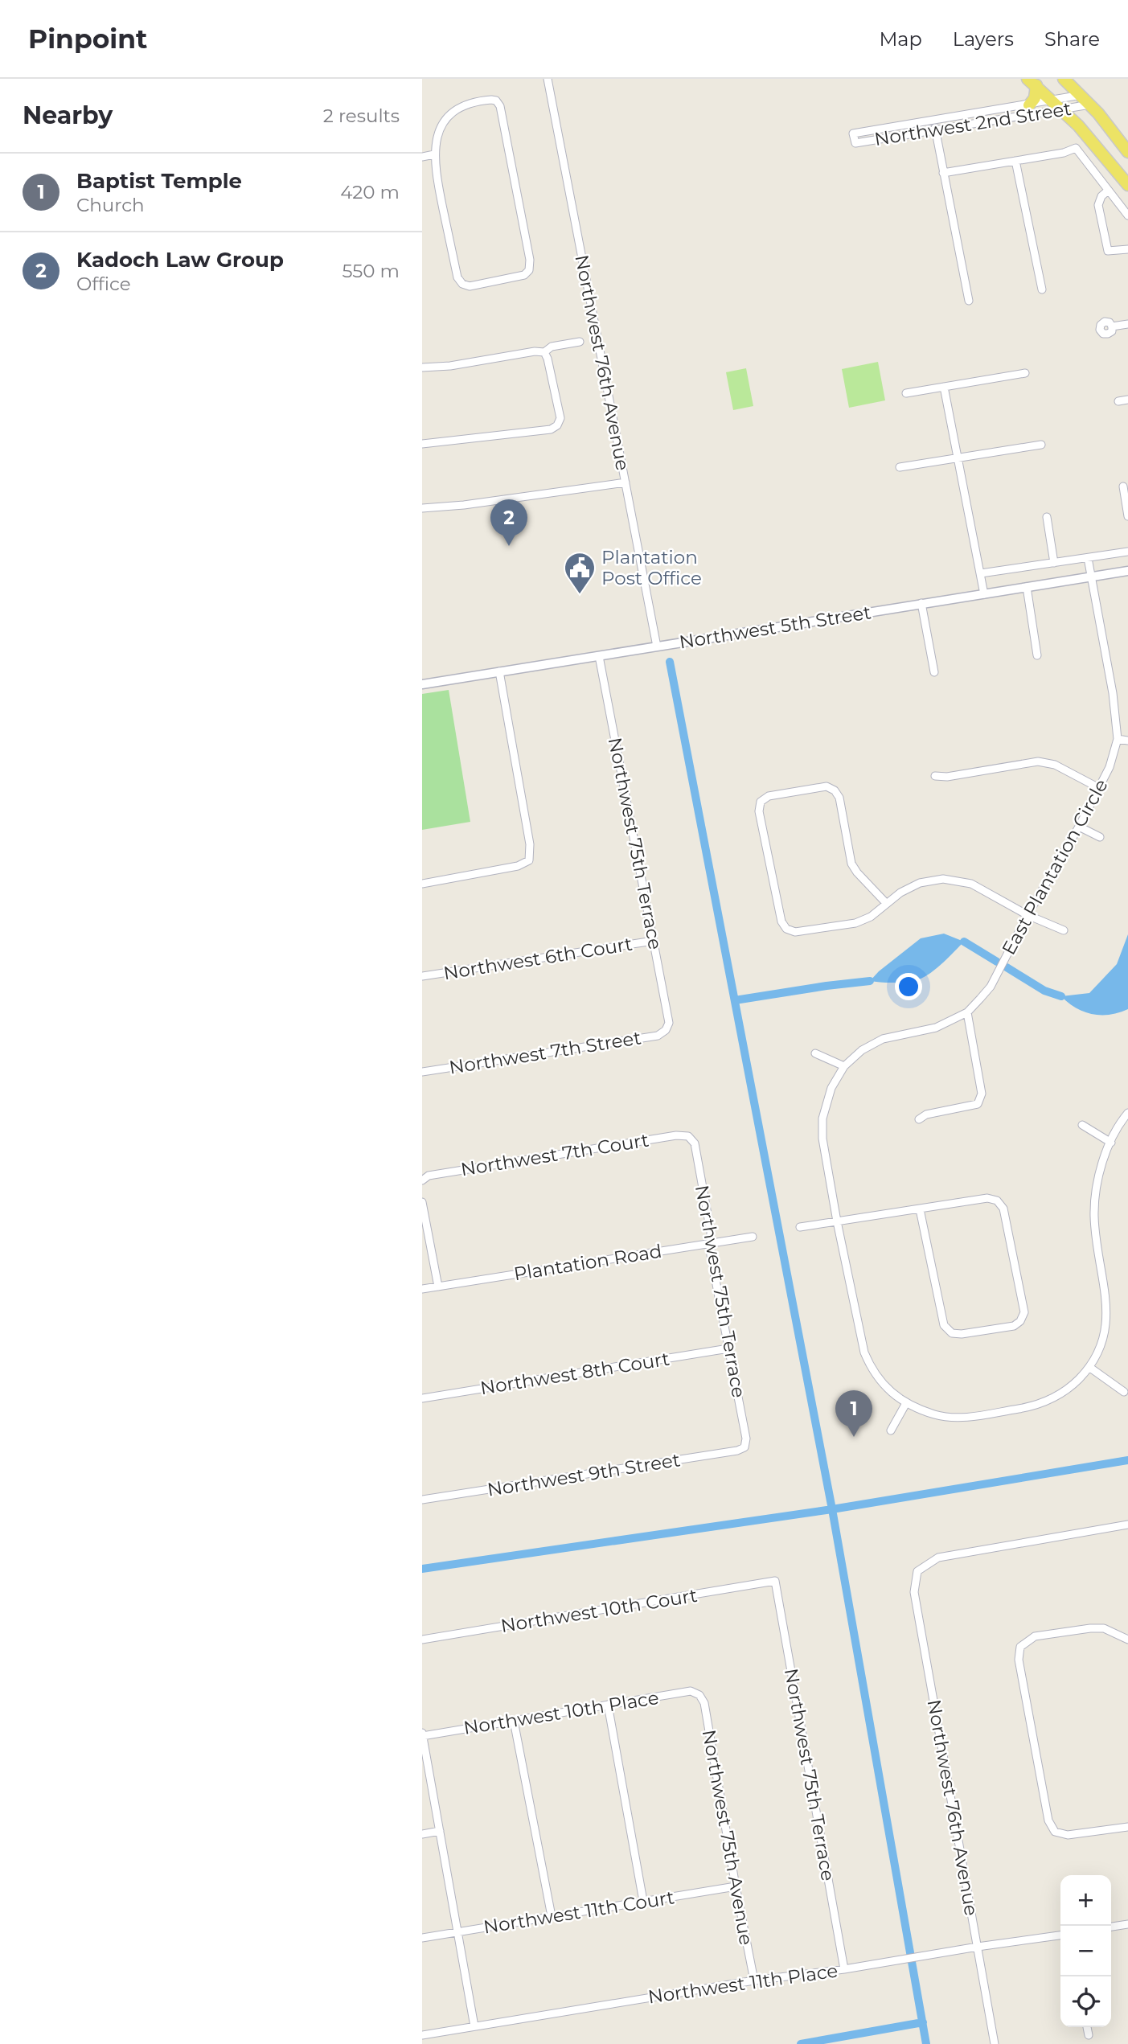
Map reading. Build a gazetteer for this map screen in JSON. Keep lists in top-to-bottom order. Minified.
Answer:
{"streets":{"street":["Northwest 2nd Street","Northwest 76th Avenue","Northwest 5th Street","Northwest 75th Terrace","East Plantation Circle","Northwest 6th Court","Northwest 7th Street","Northwest 7th Court","Plantation Road","Northwest 8th Court","Northwest 9th Street","Northwest 10th Court","Northwest 10th Place","Northwest 75th Avenue","Northwest 11th Court","Northwest 11th Place"]},"crossings":[["Northwest 76th Avenue","Northwest 5th Street"],["Northwest 76th Avenue","Northwest 11th Place"],["Northwest 5th Street","Northwest 75th Terrace"],["Northwest 5th Street","East Plantation Circle"],["Northwest 75th Terrace","Northwest 6th Court"],["Northwest 75th Terrace","Northwest 7th Street"],["Northwest 75th Terrace","Northwest 7th Court"],["Northwest 75th Terrace","Plantation Road"],["Northwest 75th Terrace","Northwest 8th Court"],["Northwest 75th Terrace","Northwest 9th Street"],["Northwest 75th Terrace","Northwest 10th Court"],["Northwest 75th Terrace","Northwest 11th Place"],["Northwest 10th Place","Northwest 75th Avenue"],["Northwest 75th Avenue","Northwest 11th Court"],["Northwest 75th Avenue","Northwest 11th Place"]],"places":{"public building":["Plantation Post Office"]},"page":{"header":"Pinpoint","nav":["Map","Layers","Share"],"heading":["Nearby","2 results"],"list":[{"mark":"1","name":"Baptist Temple","note":"Church","value":"420 m"},{"mark":"2","name":"Kadoch Law Group","note":"Office","value":"550 m"}],"pins":["2","1"],"map_buttons":["+","−"]}}
